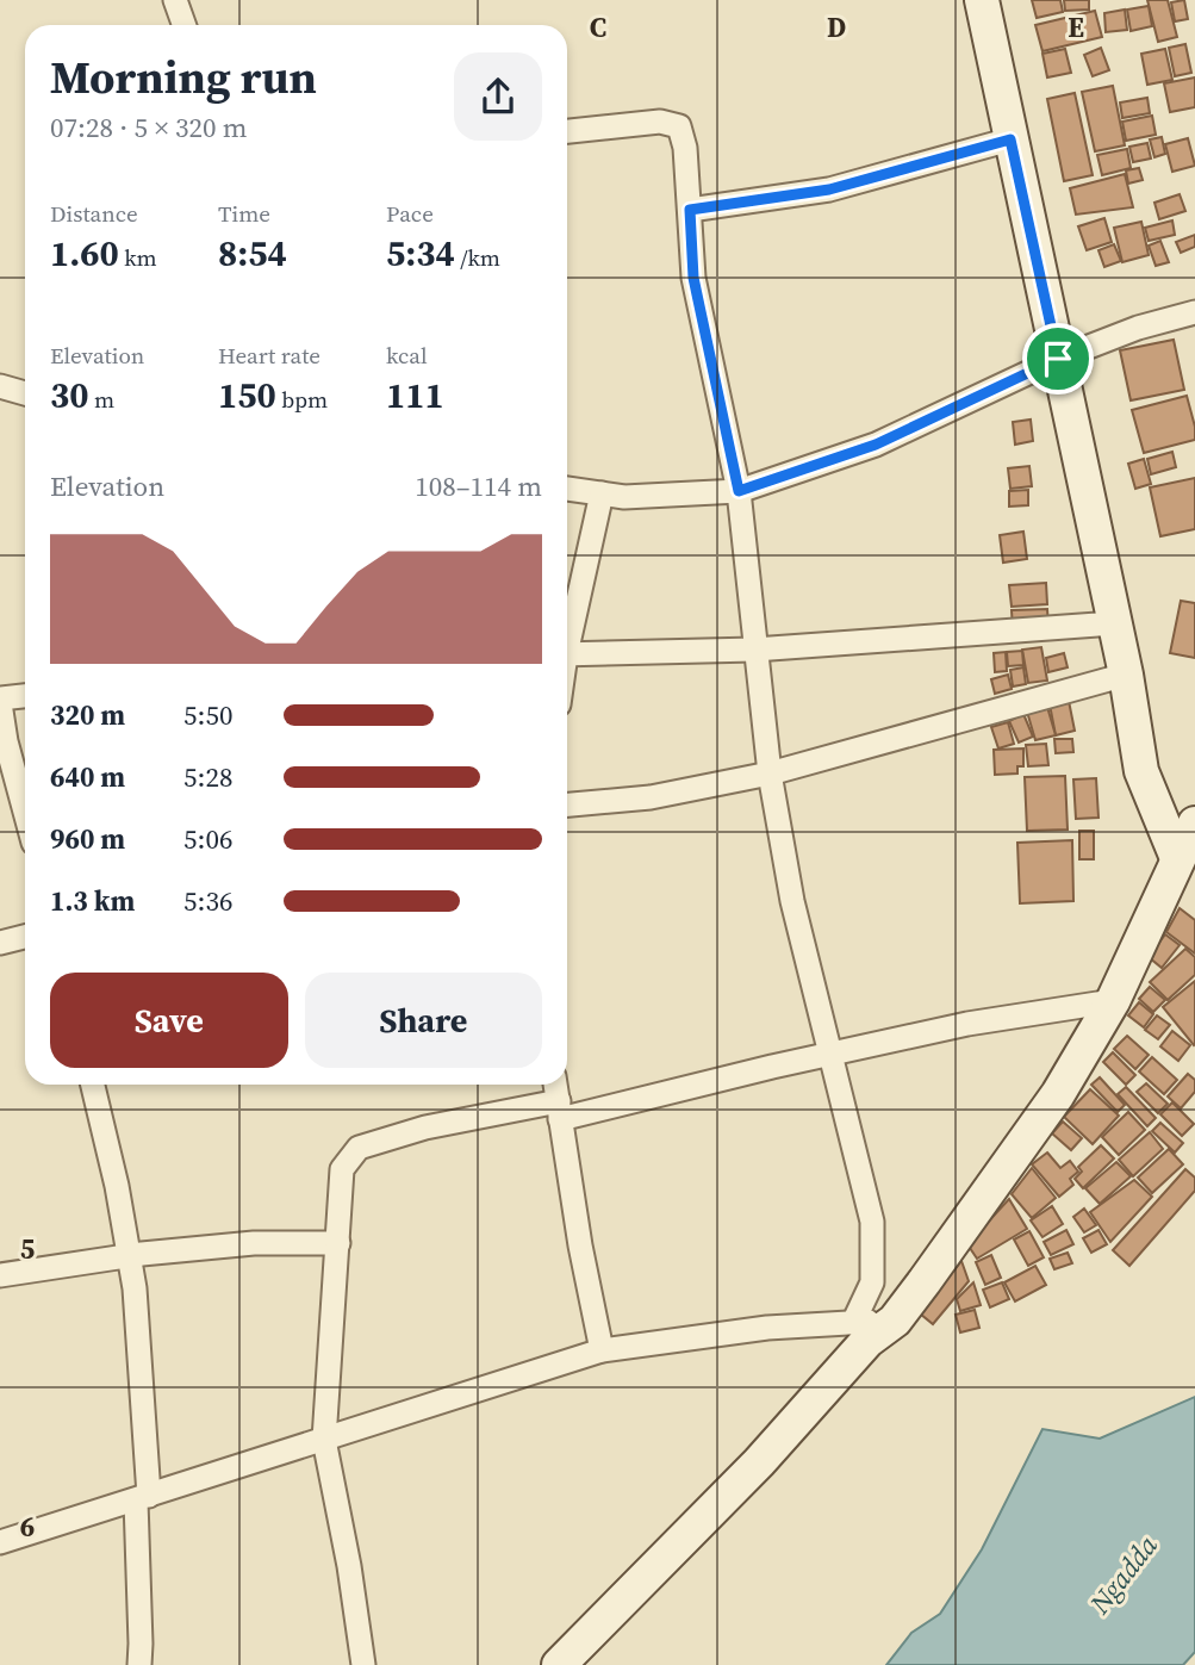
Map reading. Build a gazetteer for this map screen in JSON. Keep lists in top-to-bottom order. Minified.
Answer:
{"water":["Ngadda"],"page":{"heading":["Morning run","07:28 · 5 × 320 m"],"stats":[["Distance","1.60 km"],["Time","8:54"],["Pace","5:34 /km"],["Elevation","30 m"],["Heart rate","150 bpm"],["kcal","111"]],"chart":["Elevation","108–114 m"],"list":[{"name":"320 m","note":"5:50"},{"name":"640 m","note":"5:28"},{"name":"960 m","note":"5:06"},{"name":"1.3 km","note":"5:36"}],"buttons":["Save","Share"]},"grid":{"columns":["C","D","E"],"rows":["5","6"]}}
